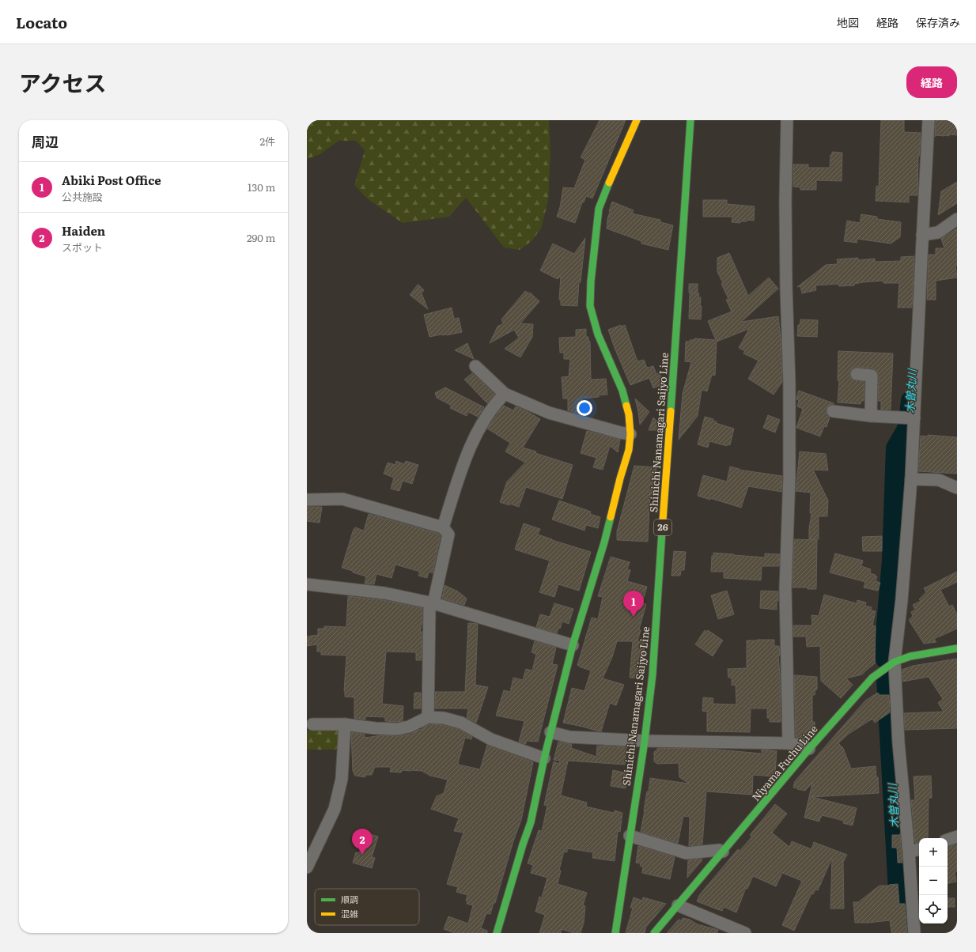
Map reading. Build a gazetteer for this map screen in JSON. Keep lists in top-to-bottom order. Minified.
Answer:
{"streets":{"main road":["Shinichi Nanamagari Saijyo Line","26","Niyama Fuchu Line"]},"water":["木曽丸川"],"legend":["順調","混雑"],"page":{"header":"Locato","nav":["地図","経路","保存済み"],"title":"アクセス","buttons":"経路","heading":["周辺","2件"],"list":[{"mark":"1","name":"Abiki Post Office","note":"公共施設","value":"130 m"},{"mark":"2","name":"Haiden","note":"スポット","value":"290 m"}],"pins":["1","2"],"map_buttons":["+","−"]}}
